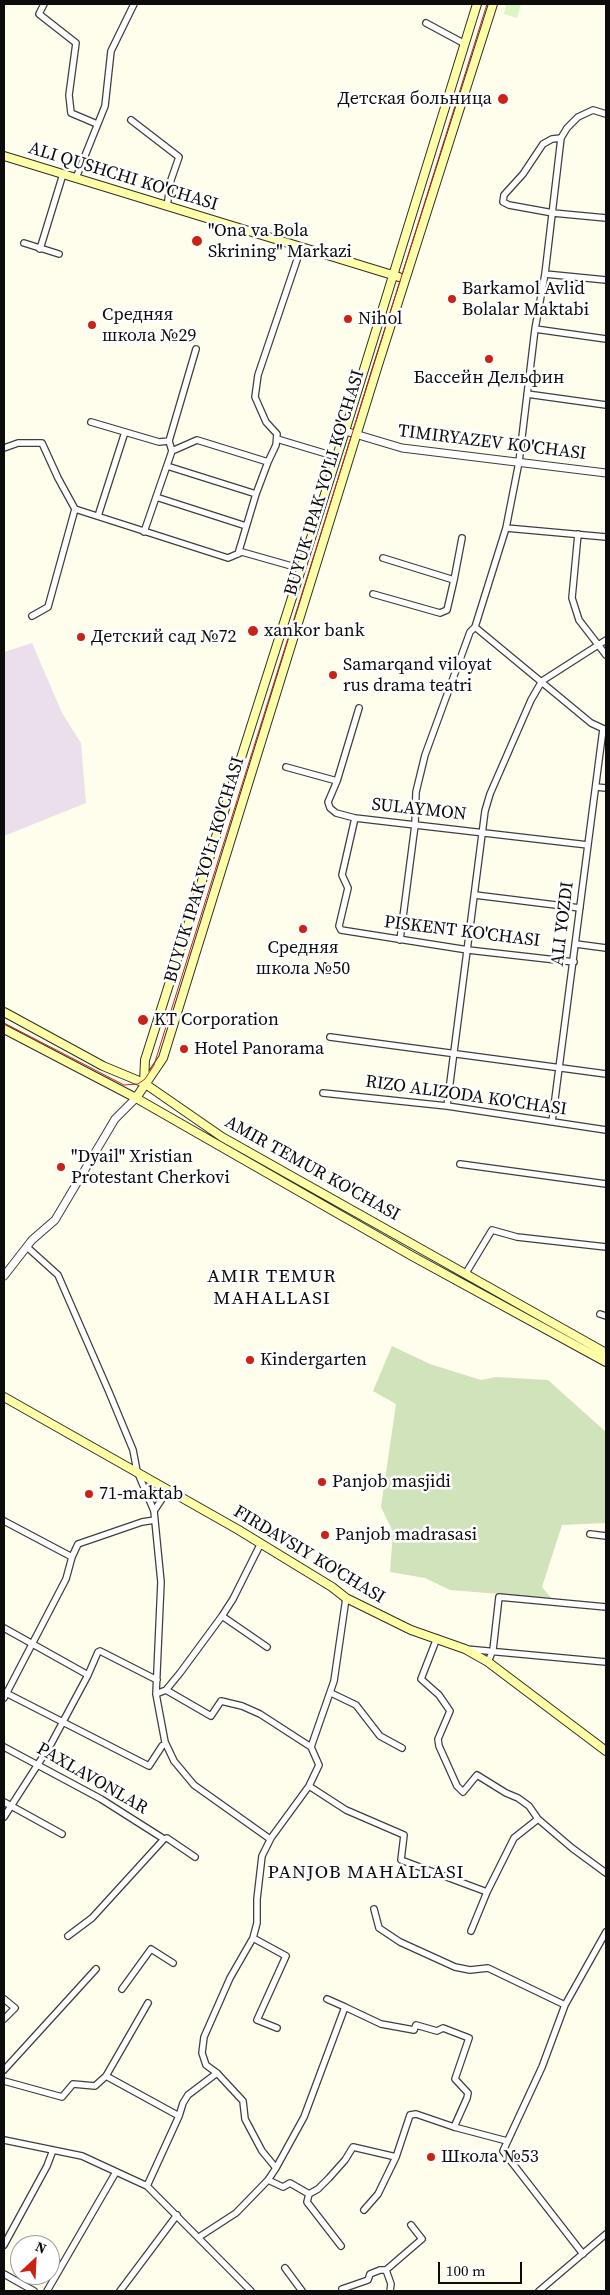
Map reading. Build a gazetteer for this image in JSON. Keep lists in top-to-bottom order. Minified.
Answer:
{"streets":{"main road":["ALI QUSHCHI KO'CHASI","BUYUK IPAK YO'LI KO'CHASI","AMIR TEMUR KO'CHASI","FIRDAVSIY KO'CHASI"],"street":["TIMIRYAZEV KO'CHASI","SULAYMON","ALI YOZDI","PISKENT KO'CHASI","RIZO ALIZODA KO'CHASI","PAXLAVONLAR"]},"crossings":[["ALI QUSHCHI KO'CHASI","BUYUK IPAK YO'LI KO'CHASI"],["TIMIRYAZEV KO'CHASI","BUYUK IPAK YO'LI KO'CHASI"],["BUYUK IPAK YO'LI KO'CHASI","AMIR TEMUR KO'CHASI"],["SULAYMON","ALI YOZDI"],["SULAYMON","PISKENT KO'CHASI"],["ALI YOZDI","PISKENT KO'CHASI"],["ALI YOZDI","RIZO ALIZODA KO'CHASI"]],"districts":["AMIR TEMUR MAHALLASI","PANJOB MAHALLASI"],"places":["Детская больница","\"Ona va Bola Skrining\" Markazi","Barkamol Avlid Bolalar Maktabi","Nihol","Средняя школа №29","Бассейн Дельфин","xankor bank","Детский сад №72","Samarqand viloyat rus drama teatri","Средняя школа №50","KT Corporation","Hotel Panorama","\"Dyail\" Xristian Protestant Cherkovi","Kindergarten","Panjob masjidi","71-maktab","Panjob madrasasi","Школа №53"],"scale_bar":"100 m","north":"top right"}
